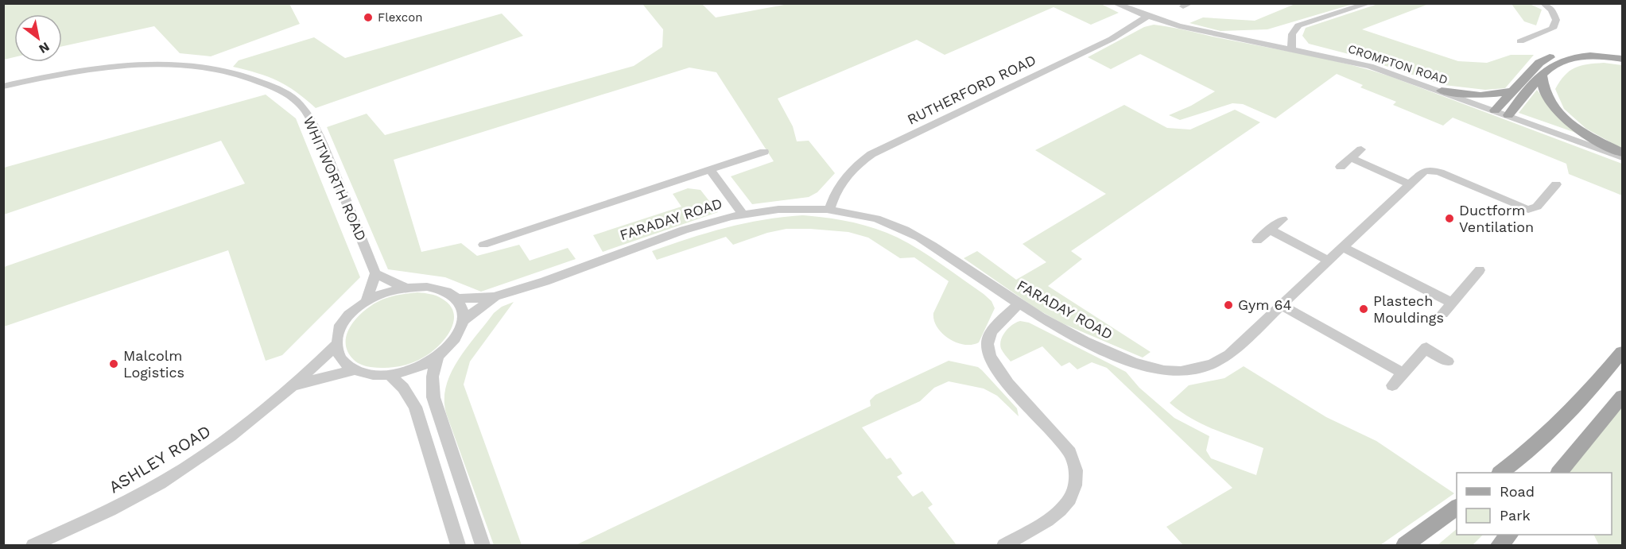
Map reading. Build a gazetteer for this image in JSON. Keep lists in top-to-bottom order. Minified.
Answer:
{"streets":{"street":["CROMPTON ROAD","RUTHERFORD ROAD","WHITWORTH ROAD","FARADAY ROAD","ASHLEY ROAD"]},"crossings":[["CROMPTON ROAD","RUTHERFORD ROAD"],["RUTHERFORD ROAD","FARADAY ROAD"],["FARADAY ROAD","ASHLEY ROAD"]],"places":["Flexcon","Ductform Ventilation","Gym 64","Plastech Mouldings","Malcolm Logistics"],"legend":["Road","Park"],"north":"bottom right"}
